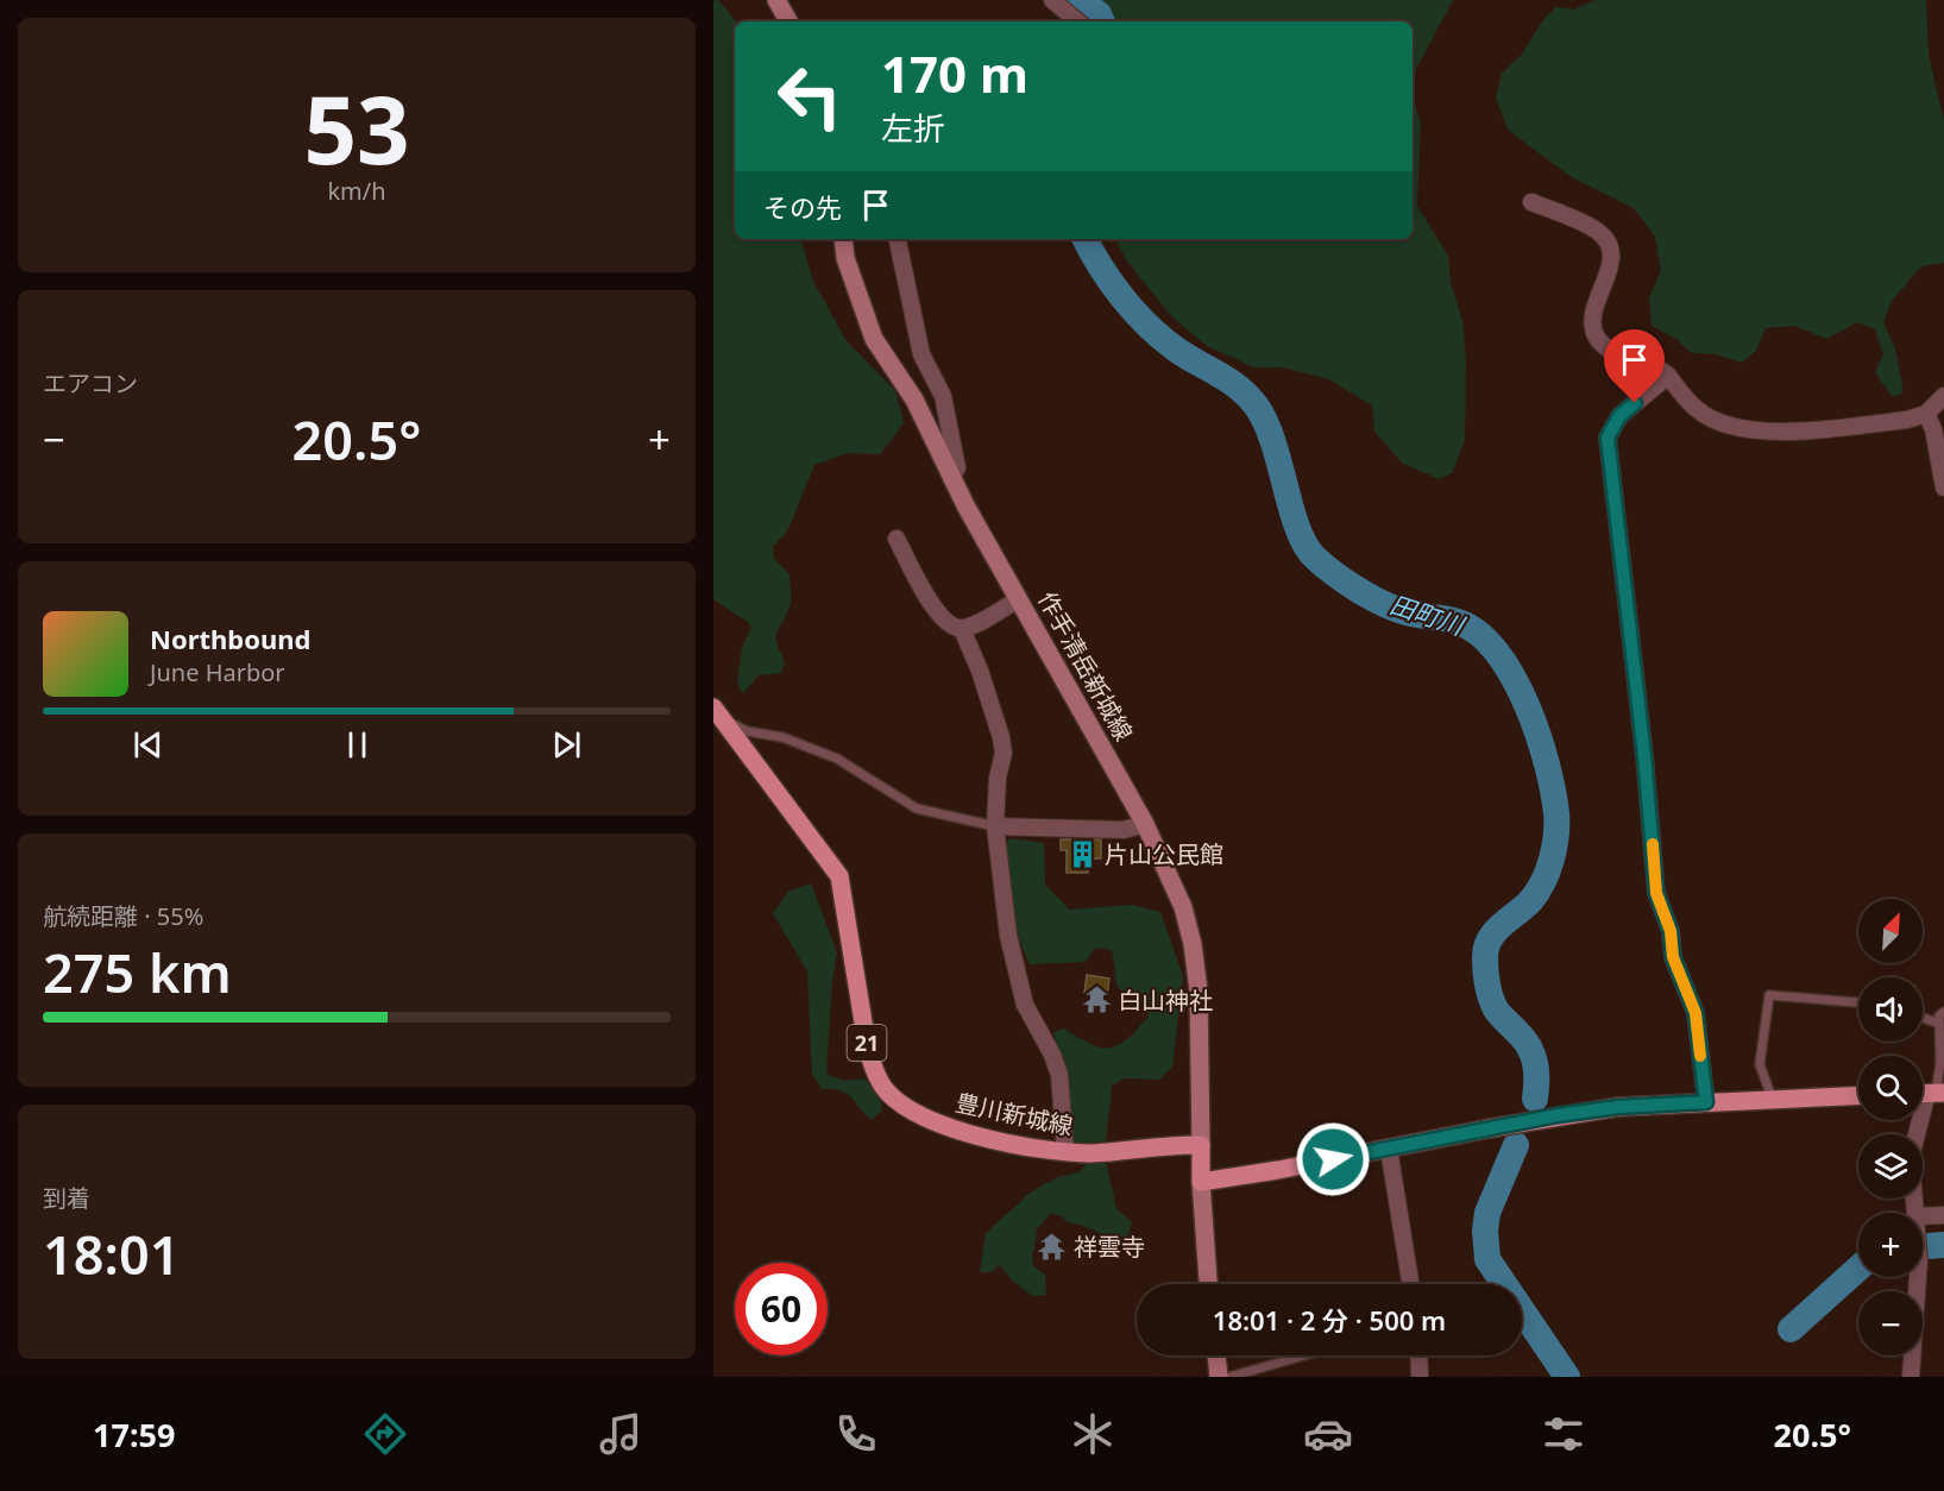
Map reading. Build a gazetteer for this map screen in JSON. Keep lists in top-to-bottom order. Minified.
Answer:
{"streets":{"main road":["作手清岳新城線","21","豊川新城線"]},"crossings":[["作手清岳新城線","豊川新城線"]],"water":["田町川"],"places":{"building":["片山公民館"],"temple":["白山神社","祥雲寺"]},"north":"top right","page":{"tile":[["53","km/h"],"エアコン",["航続距離 · 55%","275 km"],["到着","18:01"]],"turn":["170 m","左折"],"then":"その先","heat":["−","20.5°","+"],"song":["Northbound","June Harbor"],"map_buttons":["+","−"],"limit":"60","trip":"18:01 · 2 分 · 500 m","tabs":["17:59","20.5°"]}}
